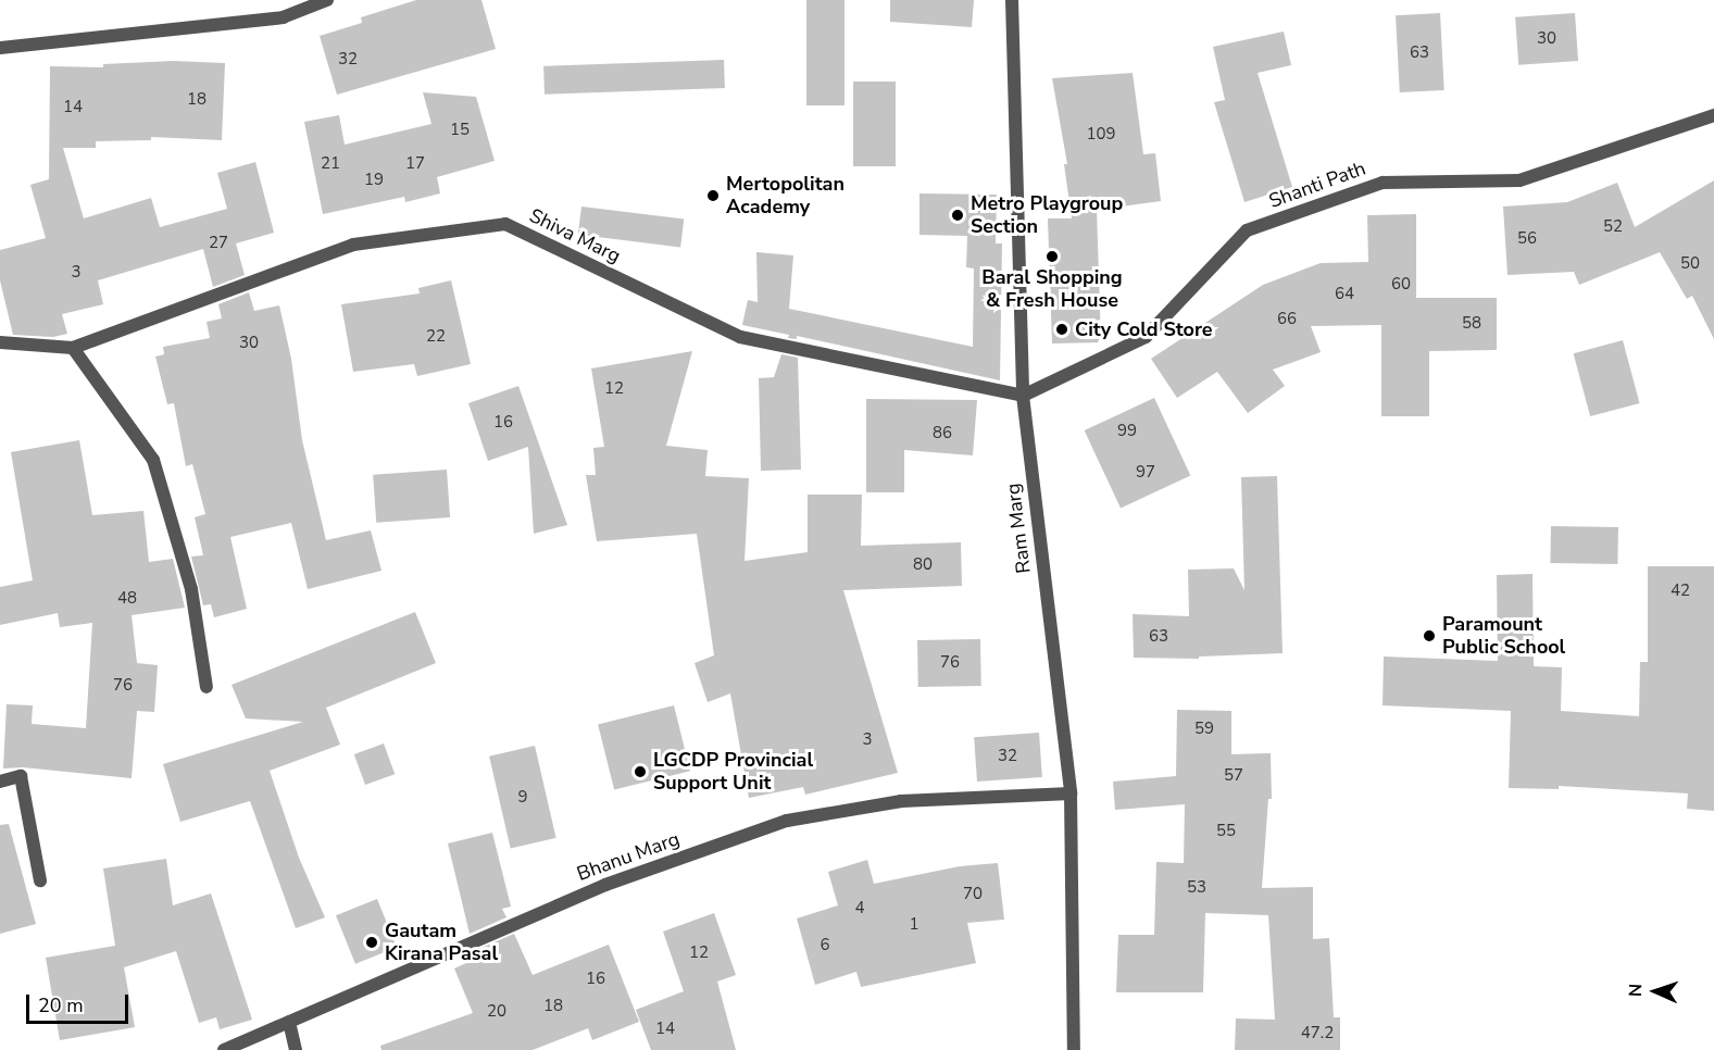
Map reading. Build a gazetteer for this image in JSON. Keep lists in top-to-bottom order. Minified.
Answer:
{"streets":{"street":["Shanti Path","Shiva Marg","Ram Marg","Bhanu Marg"]},"crossings":[["Shanti Path","Shiva Marg"],["Shanti Path","Ram Marg"],["Shiva Marg","Ram Marg"],["Ram Marg","Bhanu Marg"]],"places":["Mertopolitan Academy","Metro Playgroup Section","Baral Shopping & Fresh House","City Cold Store","Paramount Public School","LGCDP Provincial Support Unit","Gautam Kirana Pasal"],"house_numbers":["30","63","32","18","14","15","109","21","17","19","52","56","27","50","3","60","64","66","58","22","30","12","16","99","86","97","80","42","48","63","76","76","59","3","32","57","9","55","53","70","4","1","6","12","16","18","20","14","47.2"],"scale_bar":"20 m","north":"left"}
